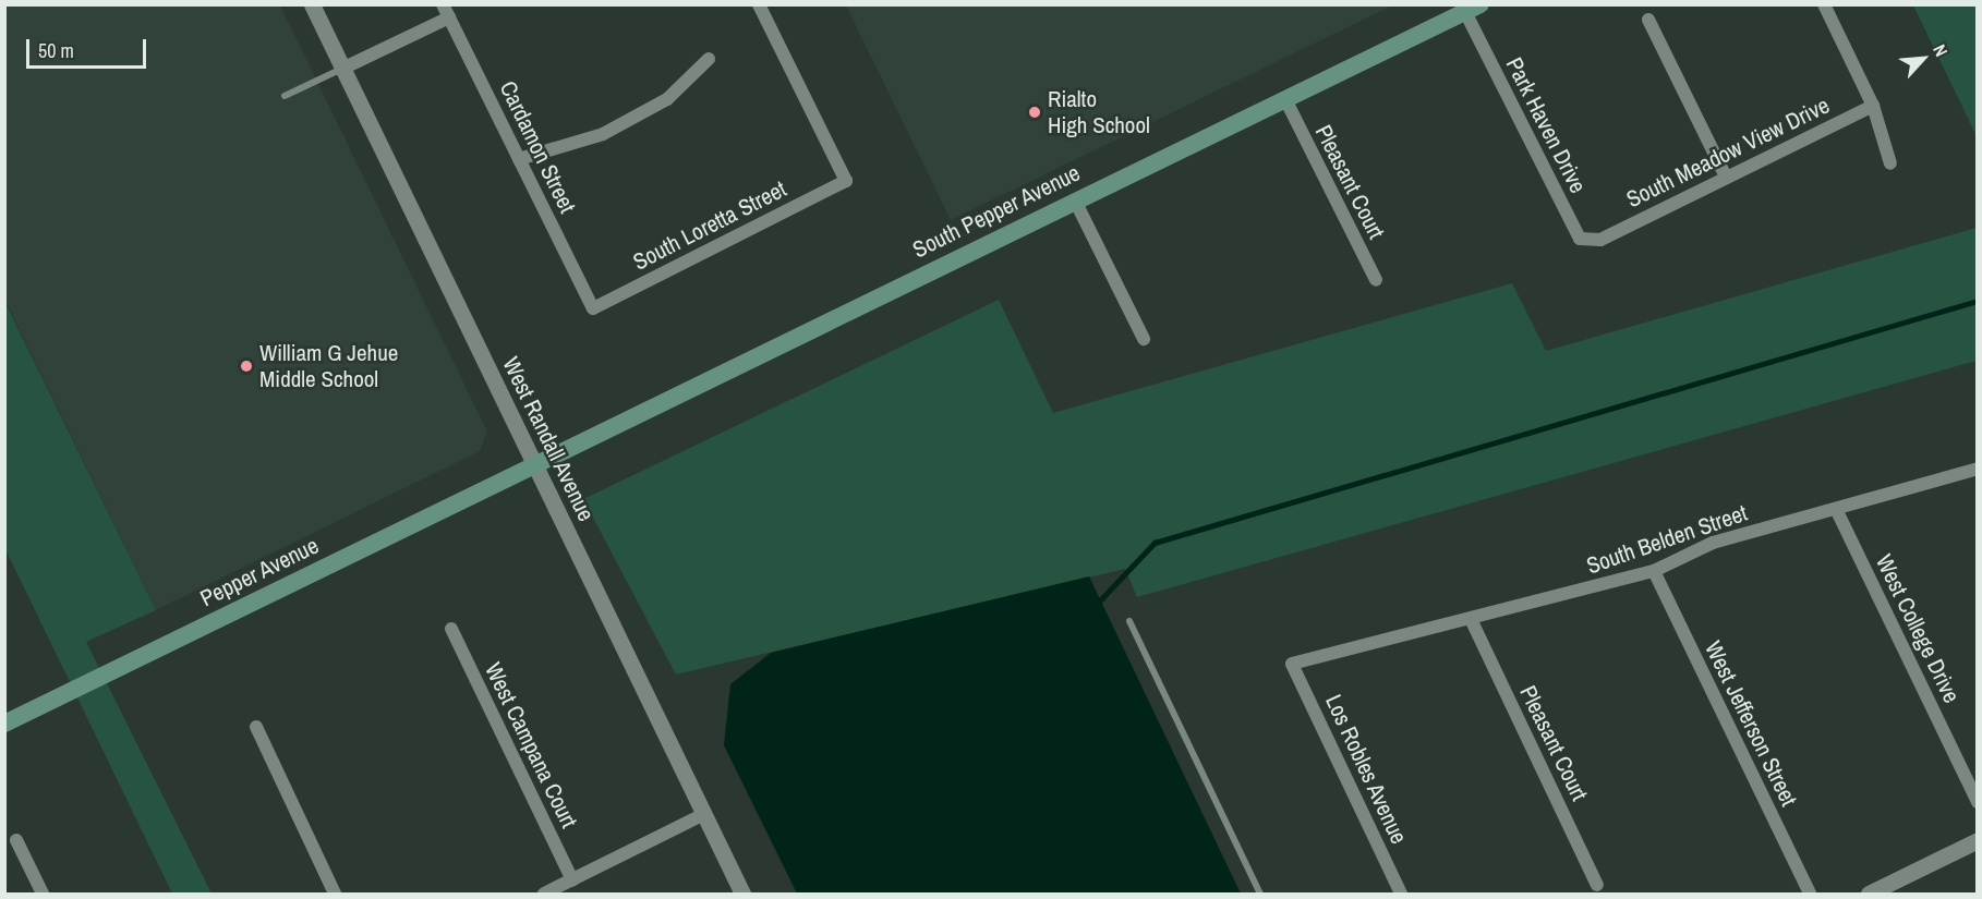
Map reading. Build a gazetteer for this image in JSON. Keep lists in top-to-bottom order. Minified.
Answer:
{"streets":{"main road":["South Pepper Avenue","Pepper Avenue"],"street":["Park Haven Drive","Cardamon Street","South Meadow View Drive","Pleasant Court","South Loretta Street","West Randall Avenue","South Belden Street","West College Drive","West Jefferson Street","West Campana Court","Los Robles Avenue"]},"crossings":[["Park Haven Drive","South Meadow View Drive"],["Park Haven Drive","South Pepper Avenue"],["Cardamon Street","South Loretta Street"],["Pleasant Court","South Pepper Avenue"],["Pleasant Court","South Belden Street"],["South Pepper Avenue","West Randall Avenue"],["South Pepper Avenue","Pepper Avenue"],["West Randall Avenue","Pepper Avenue"],["South Belden Street","West College Drive"],["South Belden Street","West Jefferson Street"],["South Belden Street","Los Robles Avenue"]],"places":["Rialto High School","William G Jehue Middle School"],"scale_bar":"50 m","north":"top right"}
